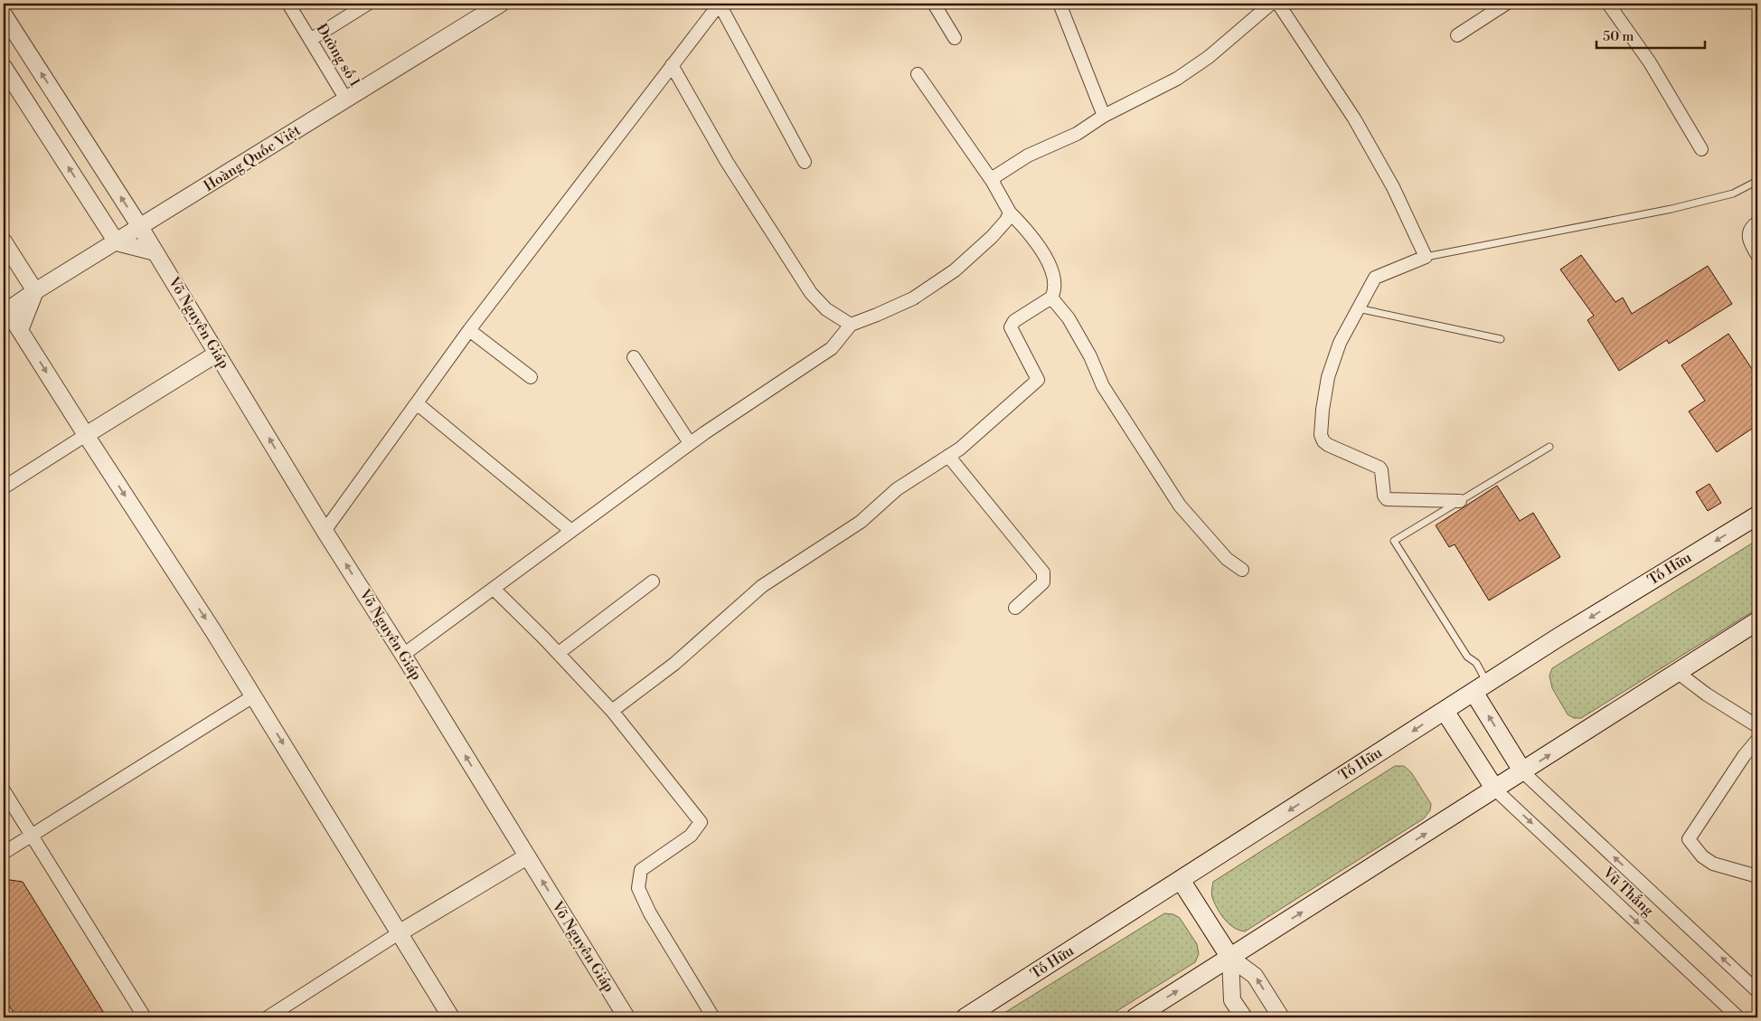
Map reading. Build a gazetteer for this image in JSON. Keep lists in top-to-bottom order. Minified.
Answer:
{"streets":{"main road":["Tố Hữu"],"street":["Đường số 1","Hoàng Quốc Việt","Võ Nguyên Giáp","Vũ Thắng"]},"crossings":[["Đường số 1","Hoàng Quốc Việt"],["Hoàng Quốc Việt","Võ Nguyên Giáp"]],"scale_bar":"50 m"}
